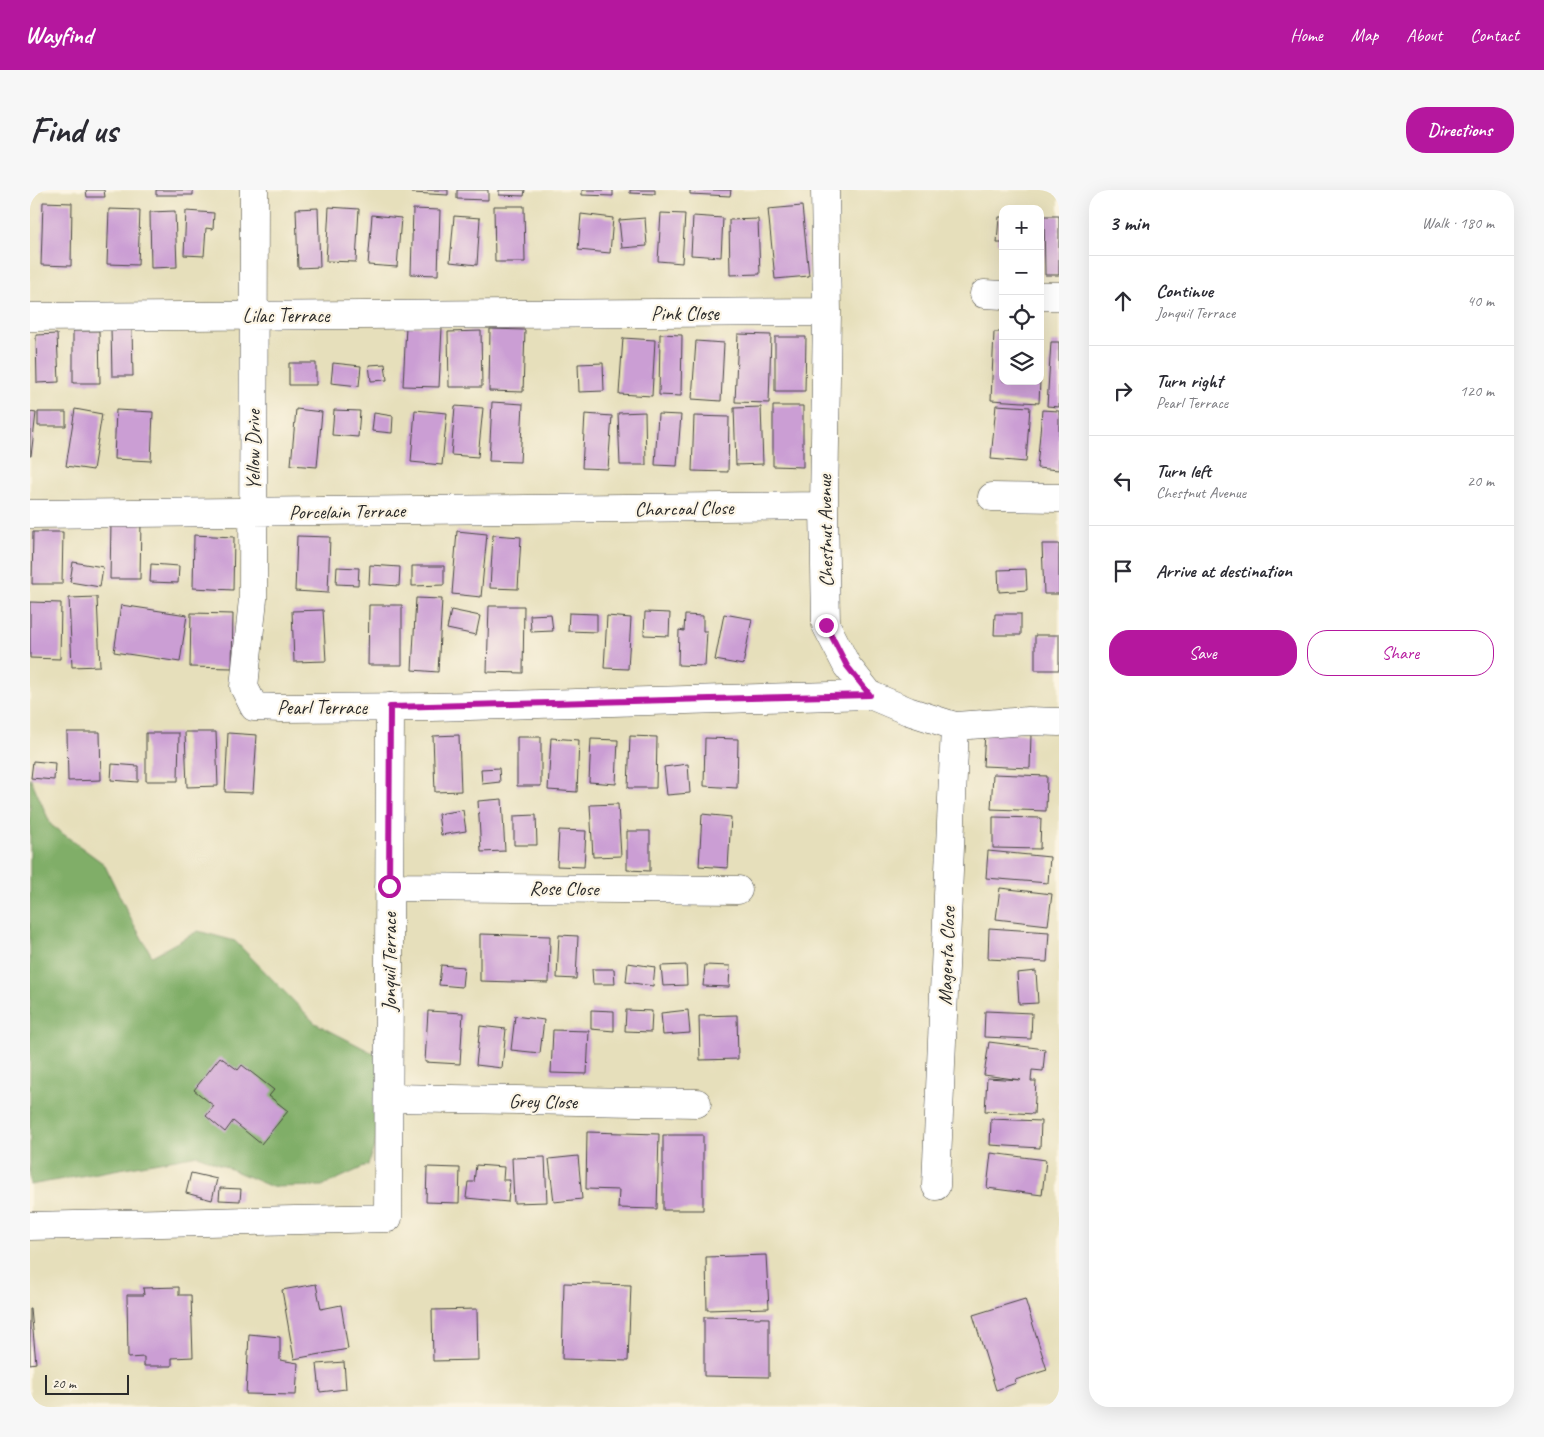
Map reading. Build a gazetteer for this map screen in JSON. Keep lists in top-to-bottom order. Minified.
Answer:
{"streets":{"street":["Pink Close","Lilac Terrace","Yellow Drive","Charcoal Close","Porcelain Terrace","Chestnut Avenue","Pearl Terrace","Rose Close","Magenta Close","Jonquil Terrace","Grey Close"]},"crossings":[["Pink Close","Lilac Terrace"],["Pink Close","Chestnut Avenue"],["Lilac Terrace","Yellow Drive"],["Yellow Drive","Porcelain Terrace"],["Yellow Drive","Pearl Terrace"],["Charcoal Close","Porcelain Terrace"],["Charcoal Close","Chestnut Avenue"],["Chestnut Avenue","Pearl Terrace"],["Chestnut Avenue","Magenta Close"],["Pearl Terrace","Jonquil Terrace"],["Rose Close","Jonquil Terrace"],["Jonquil Terrace","Grey Close"]],"scale_bar":"20 m","page":{"header":"Wayfind","nav":["Home","Map","About","Contact"],"buttons":["Directions",["Save","Share"]],"title":"Find us","heading":["3 min","Walk · 180 m"],"map_buttons":["+","−"],"list":[["Continue","Jonquil Terrace","40 m"],["Turn right","Pearl Terrace","120 m"],["Turn left","Chestnut Avenue","20 m"],"Arrive at destination"],"scale":"20 m"}}
